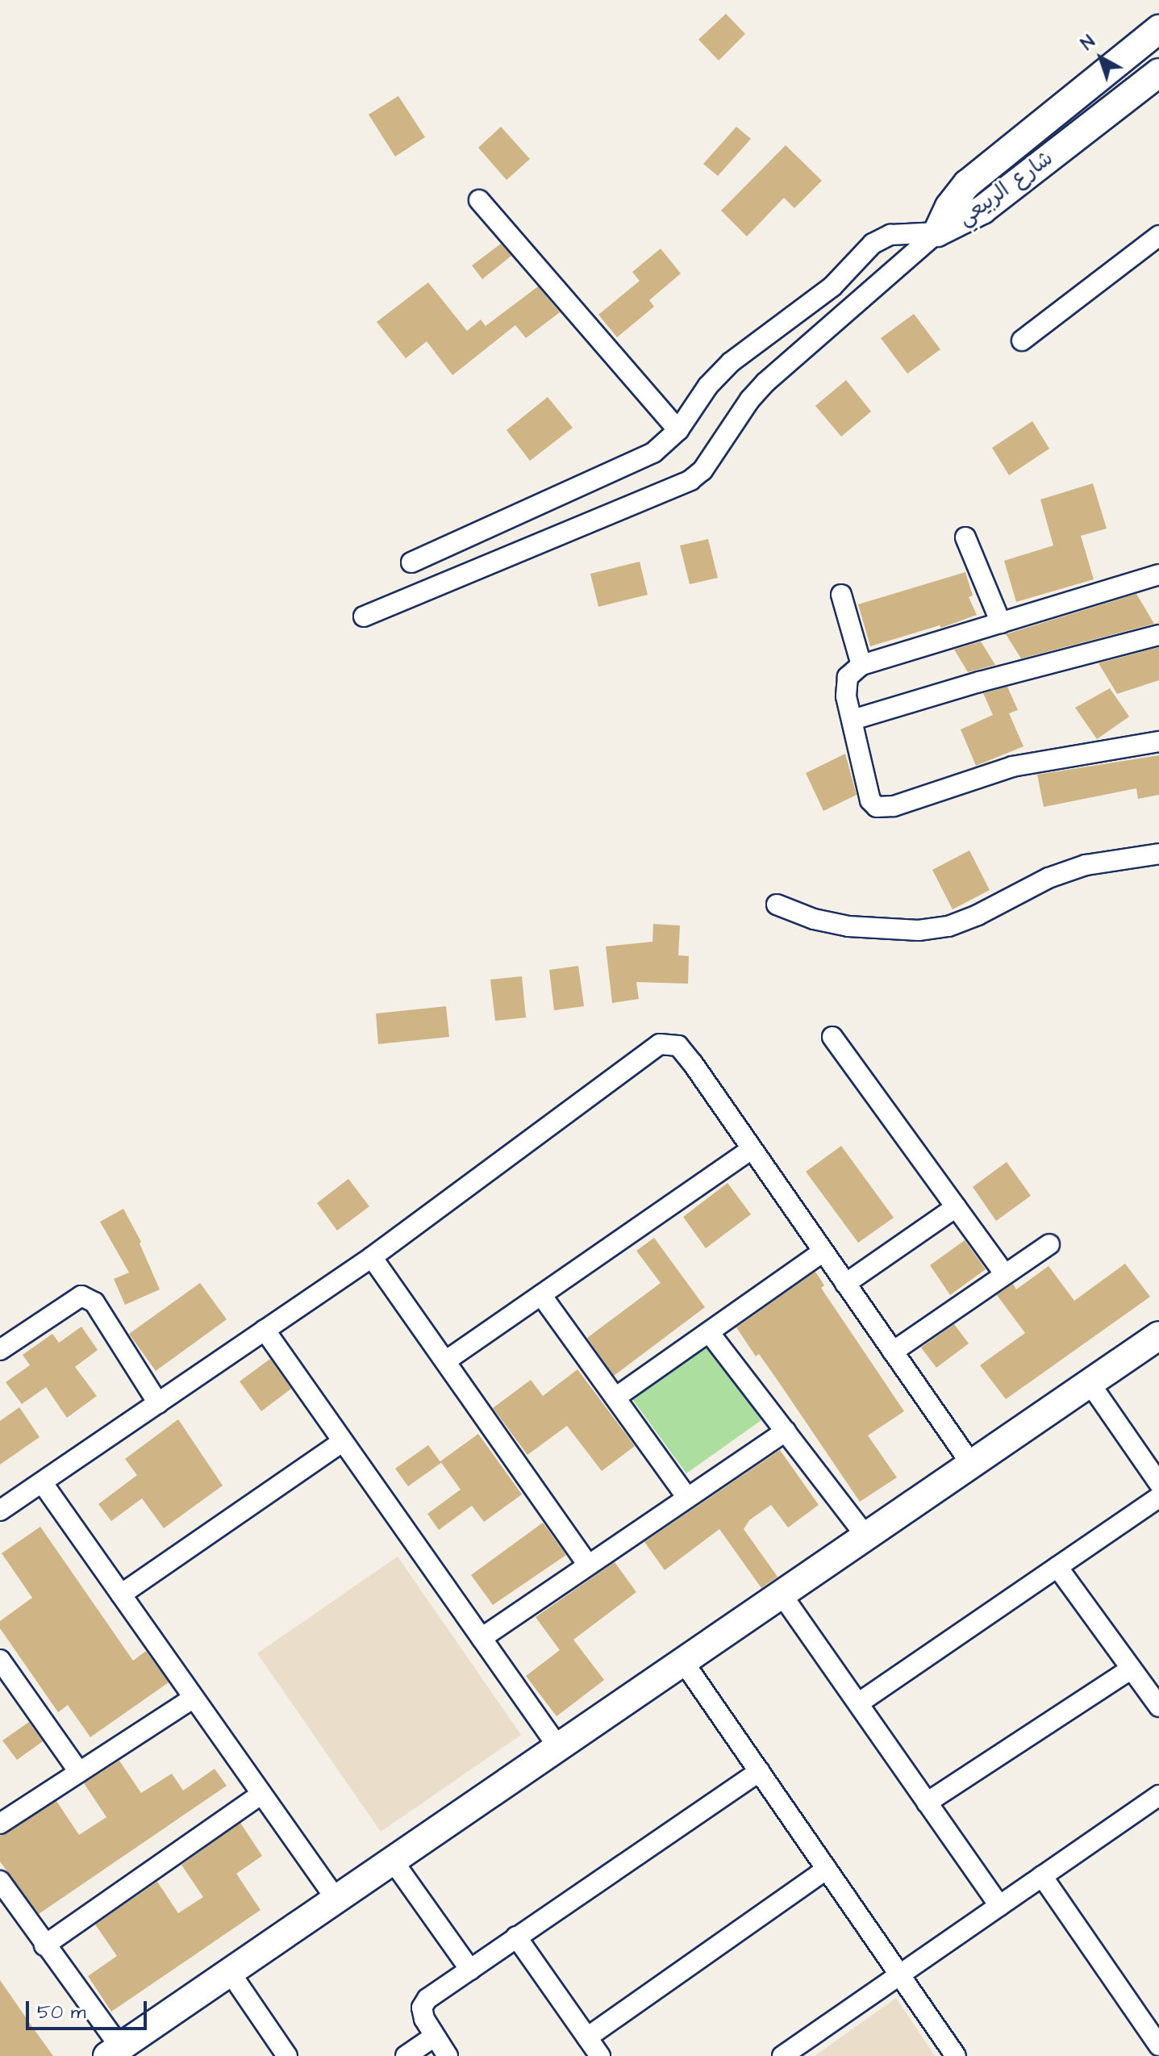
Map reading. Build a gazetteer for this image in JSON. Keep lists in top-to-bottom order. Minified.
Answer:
{"streets":{"street":["شارع الربيعي"]},"scale_bar":"50 m","north":"top left"}
